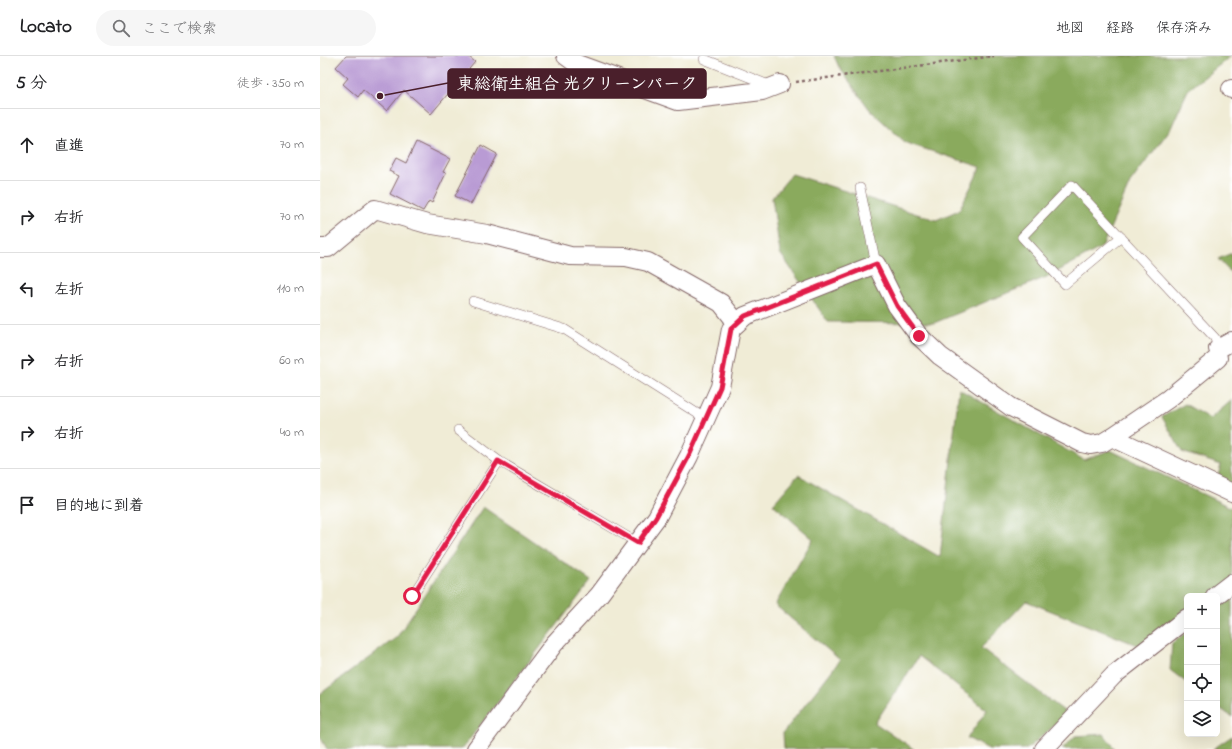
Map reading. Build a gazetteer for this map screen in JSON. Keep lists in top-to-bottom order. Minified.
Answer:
{"places":["東総衛生組合 光クリーンパーク"],"page":{"header":"Locato","search":"ここで検索","nav":["地図","経路","保存済み"],"heading":["5 分","徒歩 · 350 m"],"list":[["直進","70 m"],["右折","70 m"],["左折","110 m"],["右折","60 m"],["右折","40 m"],"目的地に到着"],"map_buttons":["+","−"]}}
